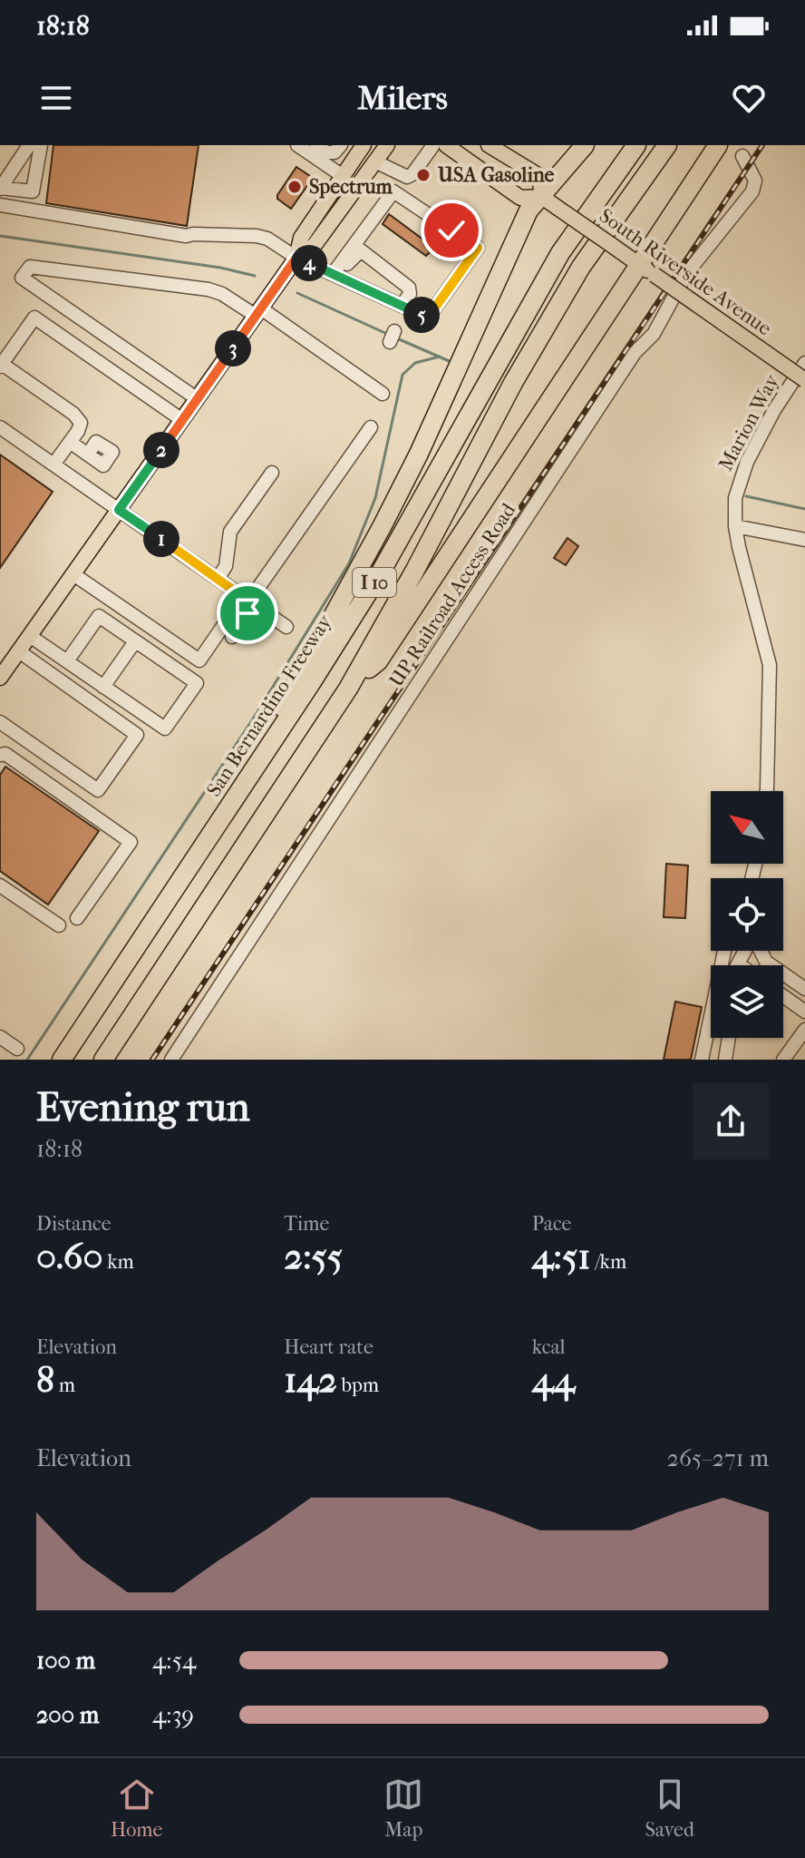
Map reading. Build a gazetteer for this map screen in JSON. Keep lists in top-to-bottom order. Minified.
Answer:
{"streets":{"highway":["I 10","San Bernardino Freeway"],"main road":["South Riverside Avenue"],"street":["Marion Way","UP Railroad Access Road"]},"places":["USA Gasoline","Spectrum"],"north":"top left","page":{"status":"18:18","header":"Milers","pins":["4","5","3","2","1"],"heading":["Evening run","18:18"],"stats":[["Distance","0.60 km"],["Time","2:55"],["Pace","4:51 /km"],["Elevation","8 m"],["Heart rate","142 bpm"],["kcal","44"]],"chart":["Elevation","265–271 m"],"list":[{"name":"100 m","note":"4:54"},{"name":"200 m","note":"4:39"}],"tabs":["Home","Map","Saved"]}}
